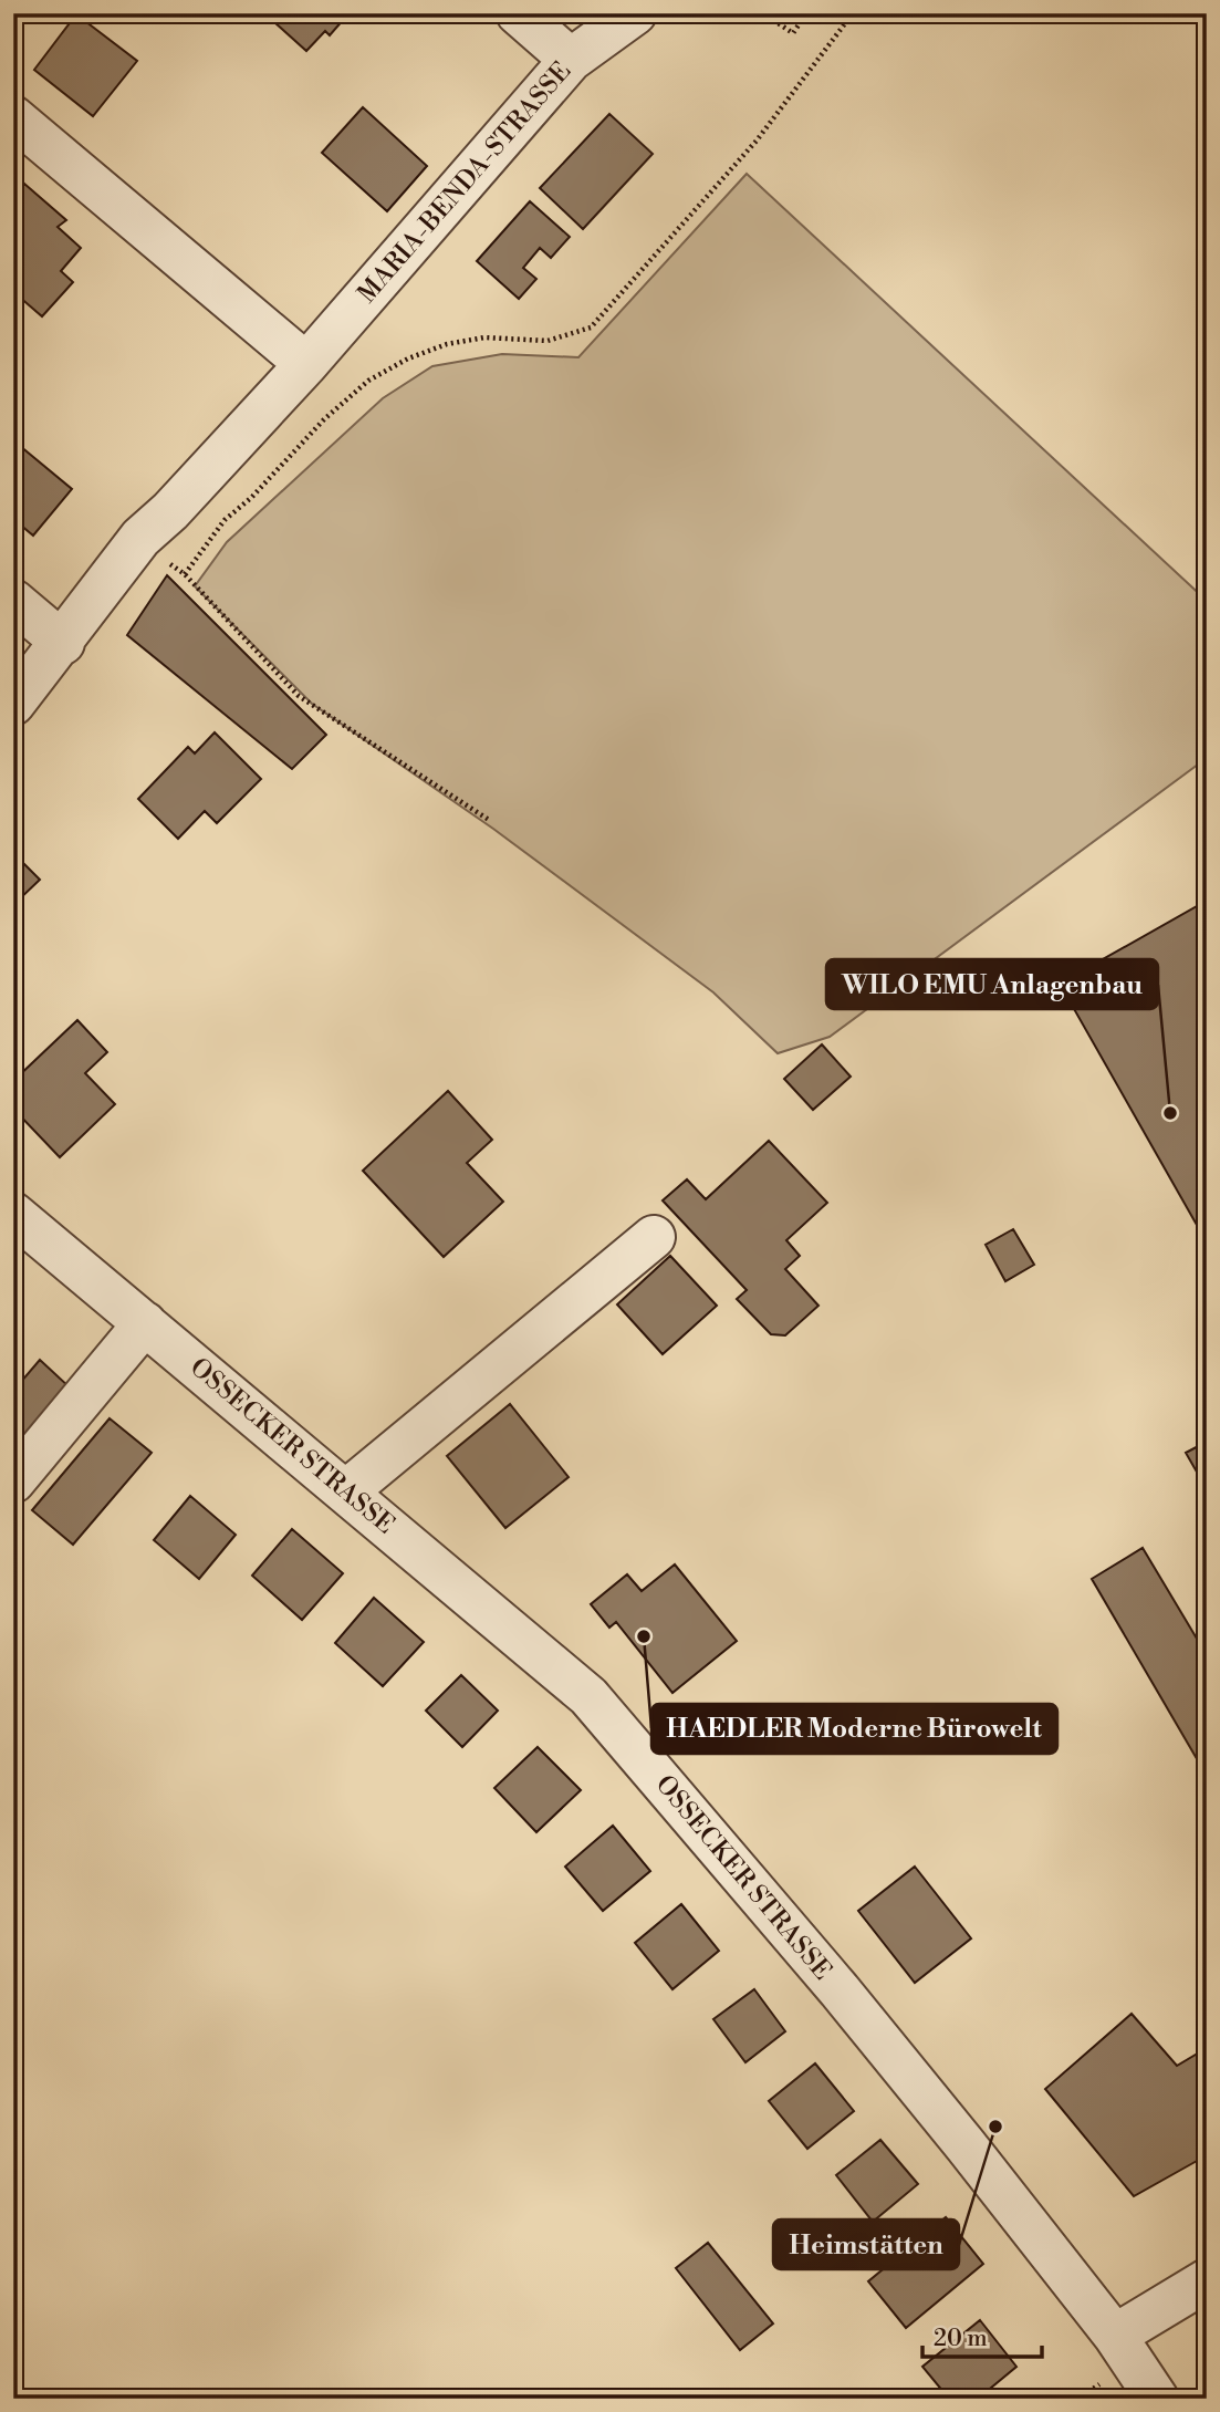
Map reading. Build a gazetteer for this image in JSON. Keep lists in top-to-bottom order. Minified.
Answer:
{"streets":{"street":["MARIA-BENDA-STRASSE","OSSECKER STRASSE"]},"places":["WILO EMU Anlagenbau","HAEDLER Moderne Bürowelt","Heimstätten"],"scale_bar":"20 m"}
